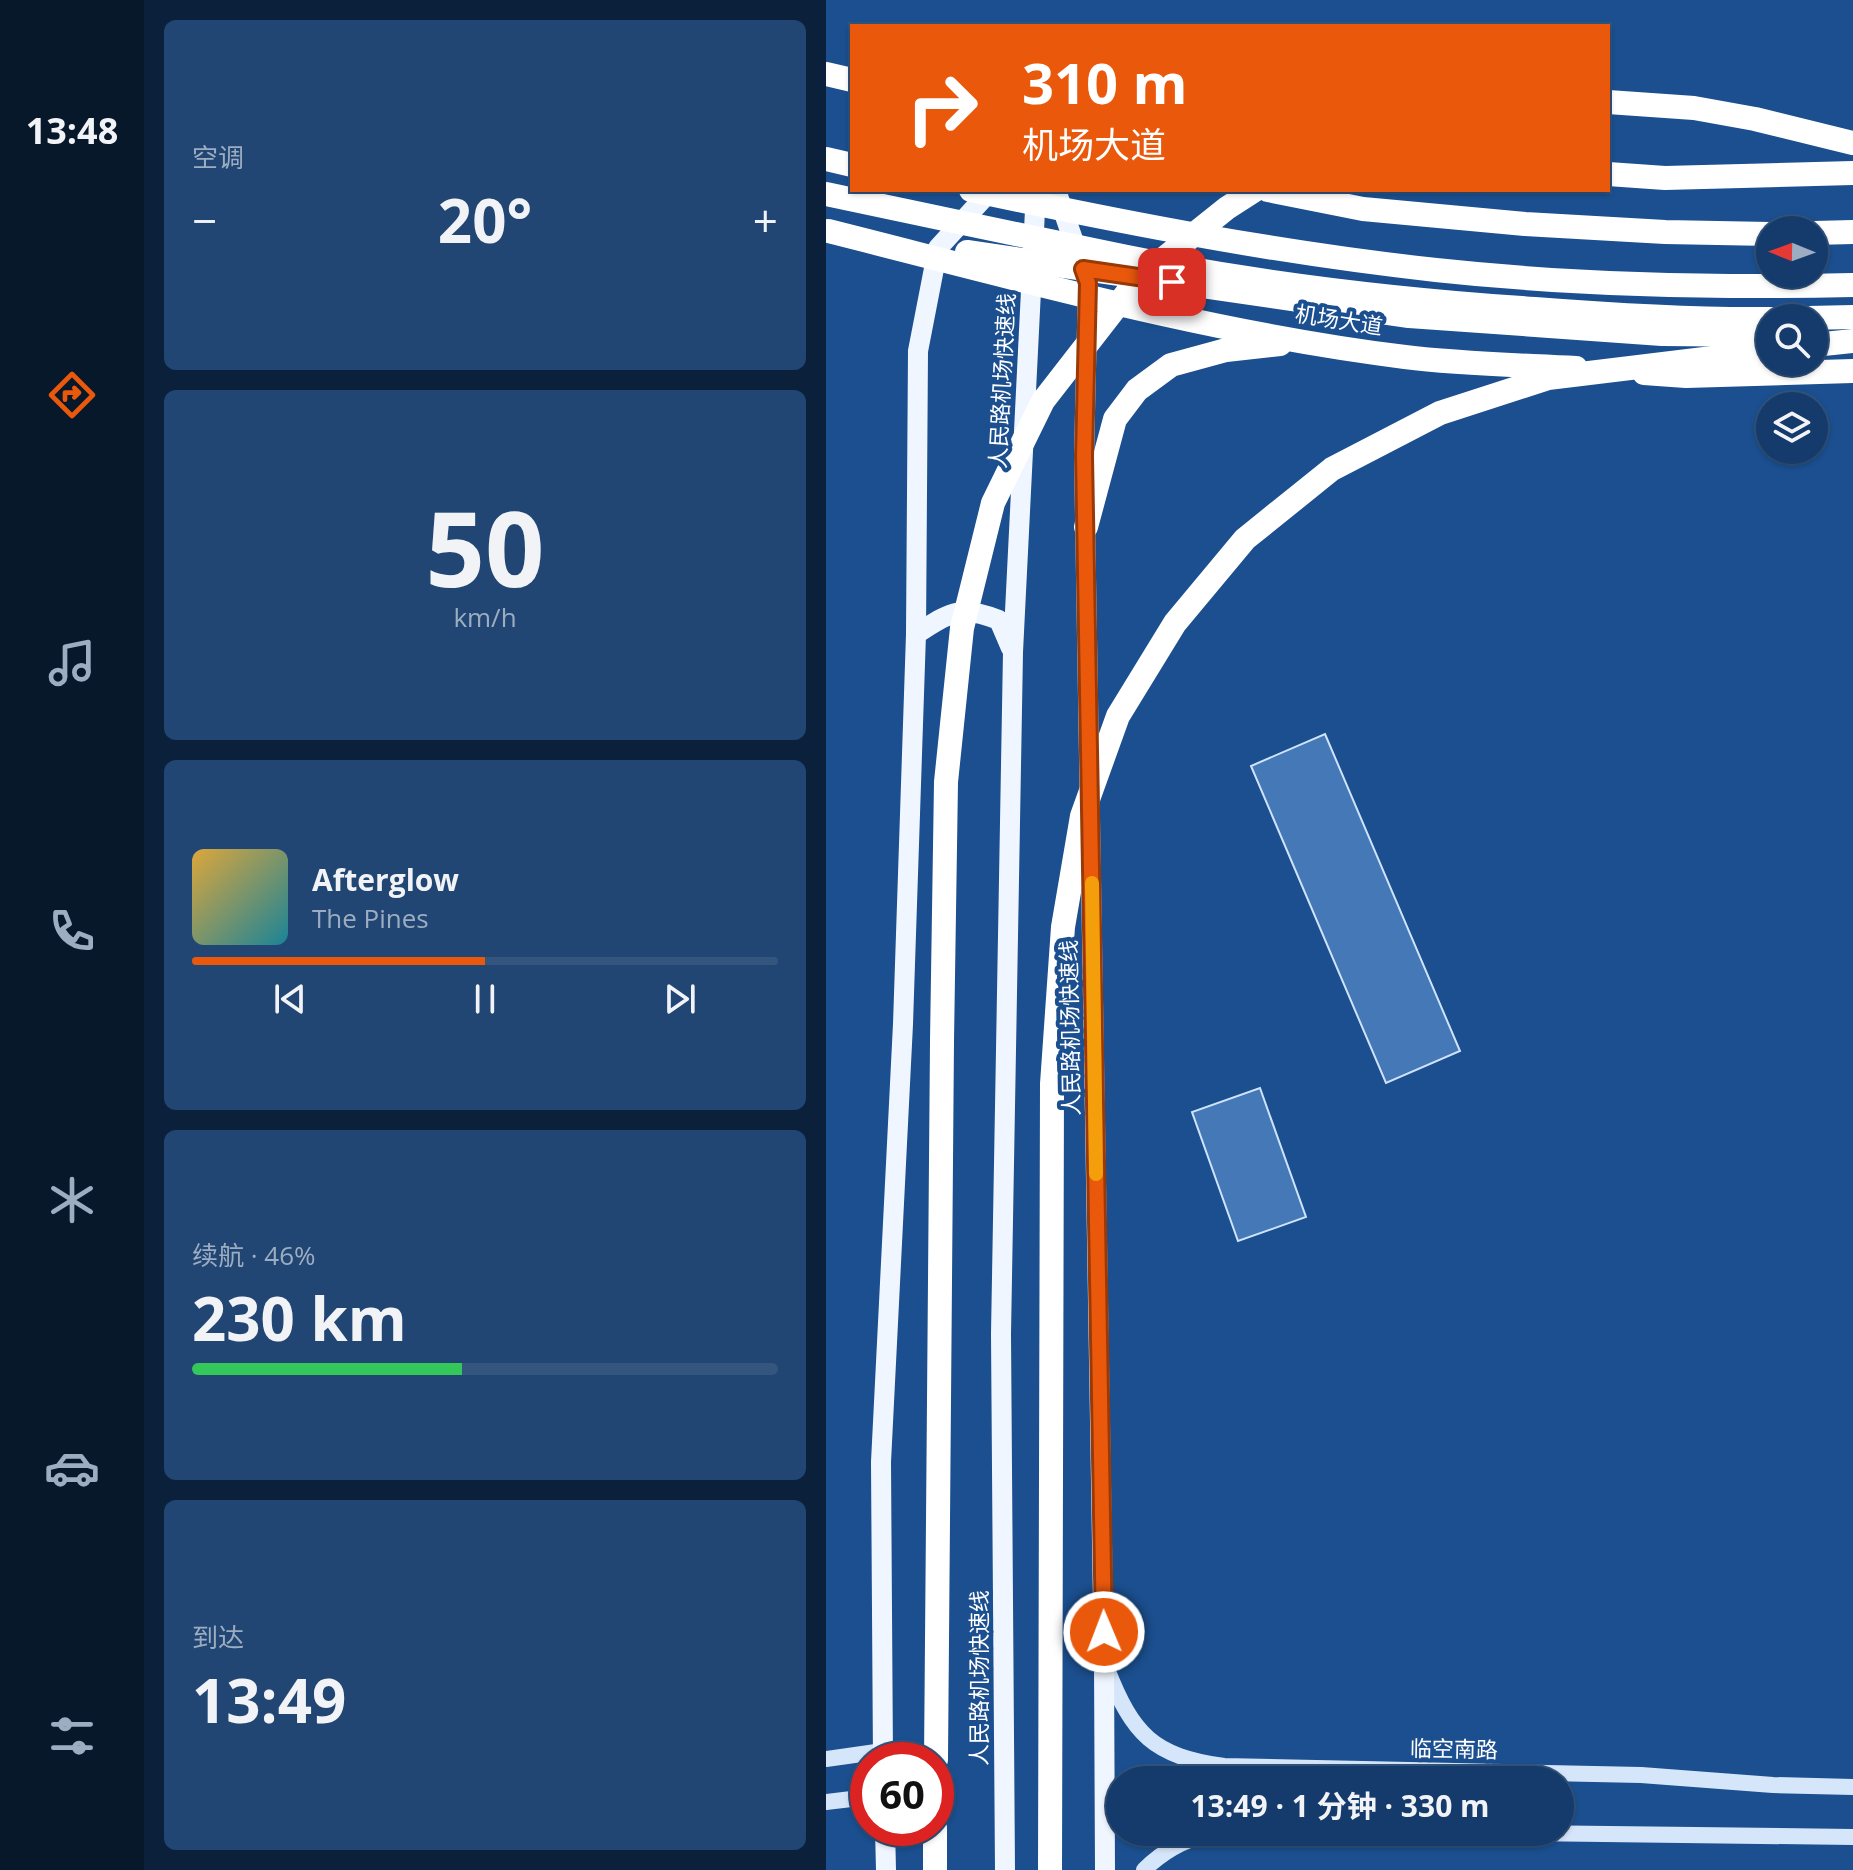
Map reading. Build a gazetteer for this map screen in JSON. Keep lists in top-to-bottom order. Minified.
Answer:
{"streets":{"highway":["机场大道"],"main road":["人民路机场快速线","临空南路"]},"crossings":[["机场大道","人民路机场快速线"],["人民路机场快速线","临空南路"]],"north":"left","page":{"tabs":"13:48","tile":["空调",["50","km/h"],["续航 · 46%","230 km"],["到达","13:49"]],"turn":["310 m","机场大道"],"heat":["−","20°","+"],"song":["Afterglow","The Pines"],"limit":"60","trip":"13:49 · 1 分钟 · 330 m"}}
